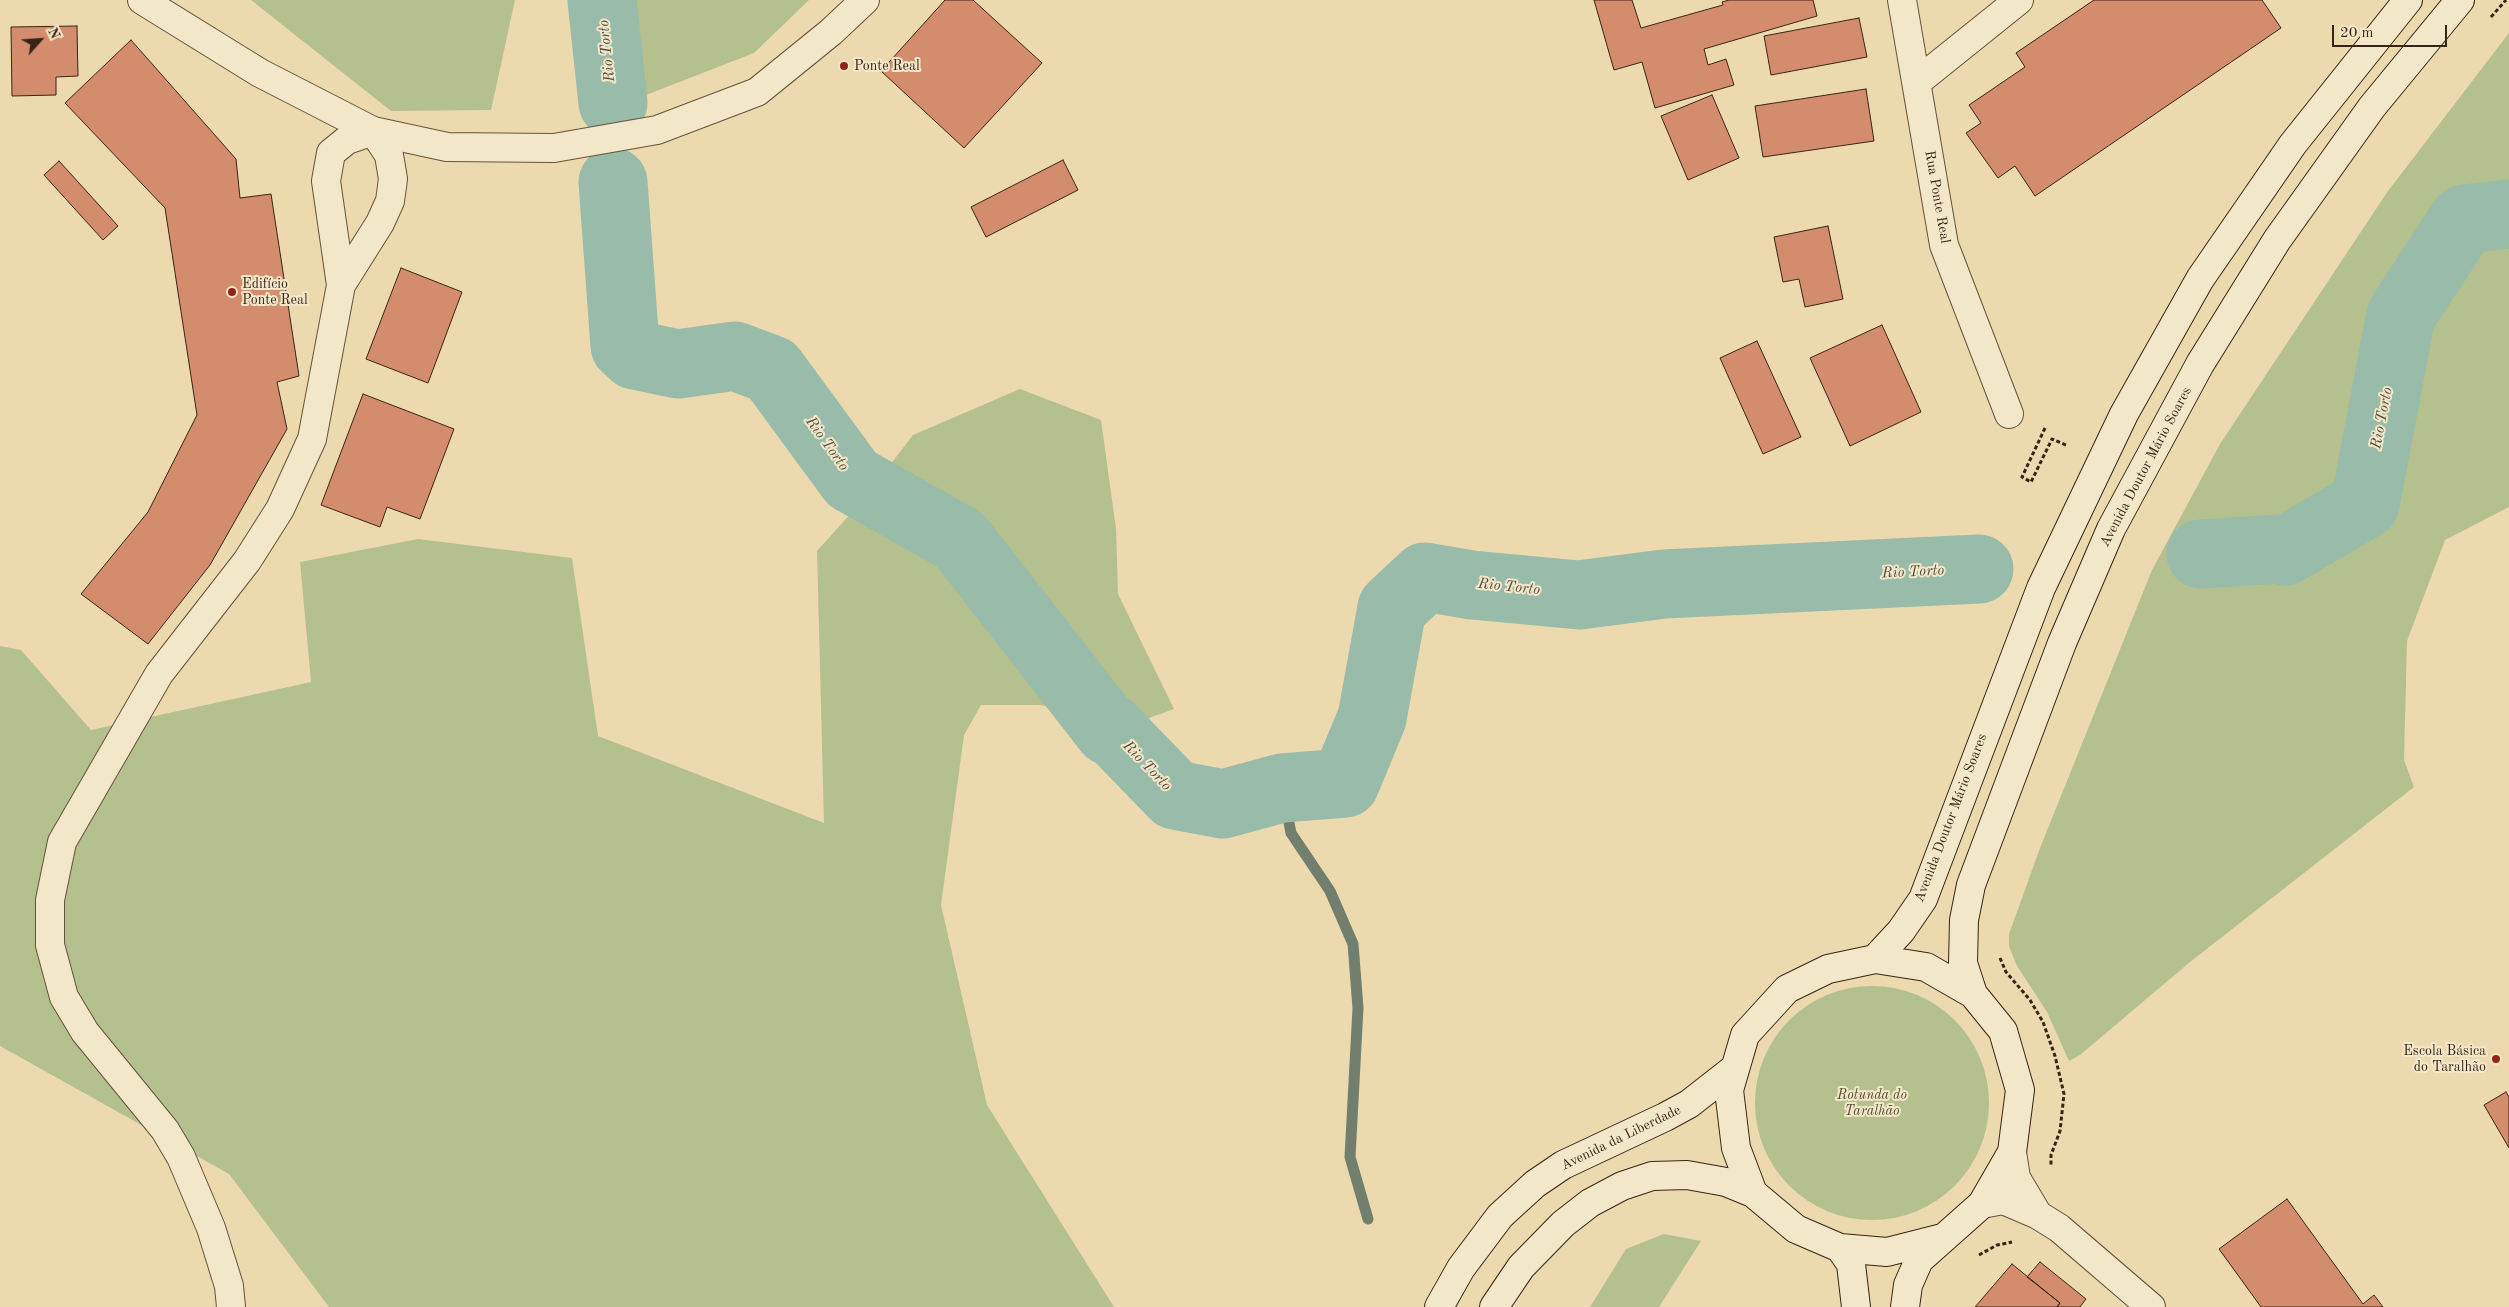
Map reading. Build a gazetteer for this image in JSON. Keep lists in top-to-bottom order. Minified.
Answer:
{"streets":{"main road":["Rua Ponte Real","Avenida Doutor Mário Soares","Avenida da Liberdade"]},"crossings":[["Avenida Doutor Mário Soares","Avenida da Liberdade"]],"water":["Rio Torto"],"parks":["Rotunda do Taralhão"],"places":["Ponte Real","Edifício Ponte Real","Escola Básica do Taralhão"],"scale_bar":"20 m","north":"top right"}
